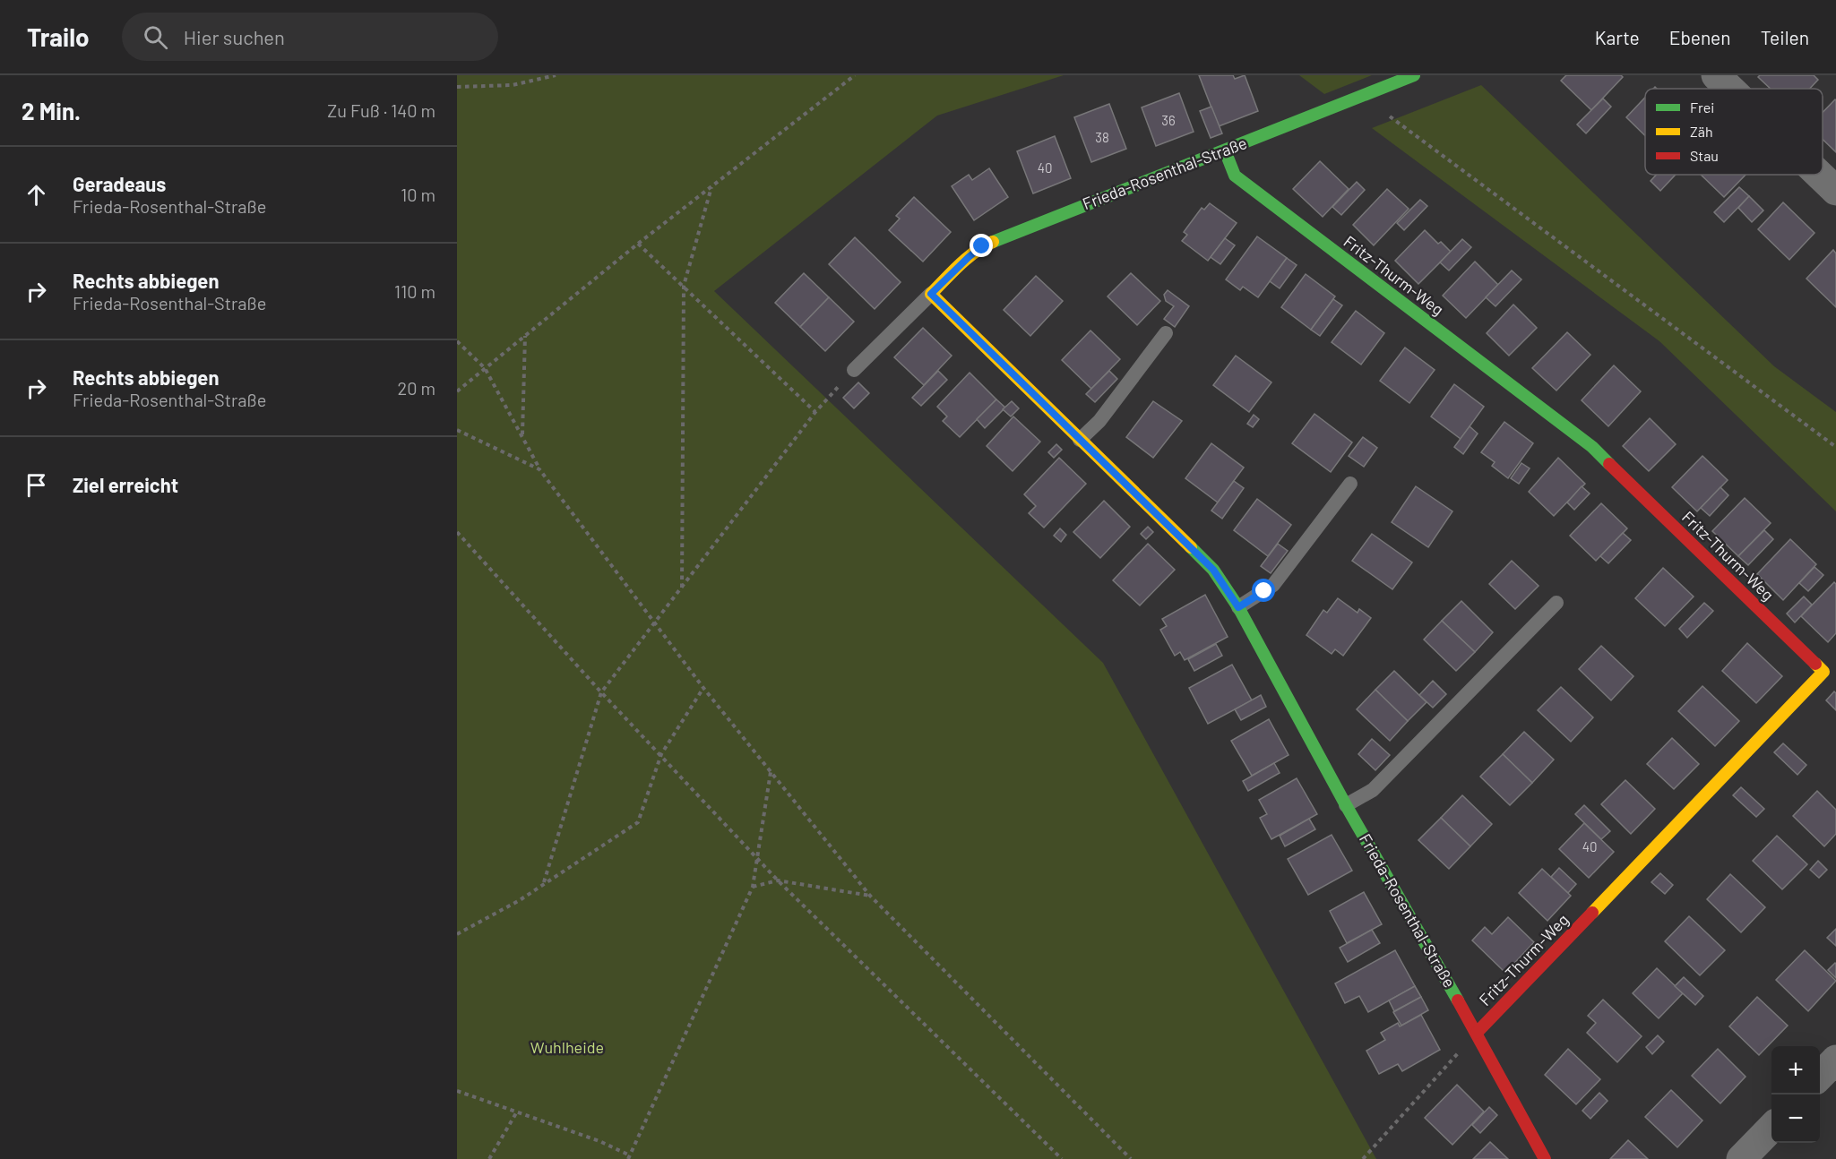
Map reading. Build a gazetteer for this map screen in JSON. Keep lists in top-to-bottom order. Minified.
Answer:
{"streets":{"street":["Frieda-Rosenthal-Straße","Fritz-Thurm-Weg"]},"crossings":[["Frieda-Rosenthal-Straße","Fritz-Thurm-Weg"]],"parks":["Wuhlheide"],"house_numbers":["36","38","40","40"],"legend":["Frei","Zäh","Stau"],"page":{"header":"Trailo","search":"Hier suchen","nav":["Karte","Ebenen","Teilen"],"heading":["2 Min.","Zu Fuß · 140 m"],"list":[["Geradeaus","Frieda-Rosenthal-Straße","10 m"],["Rechts abbiegen","Frieda-Rosenthal-Straße","110 m"],["Rechts abbiegen","Frieda-Rosenthal-Straße","20 m"],"Ziel erreicht"],"map_buttons":["+","−"]}}
